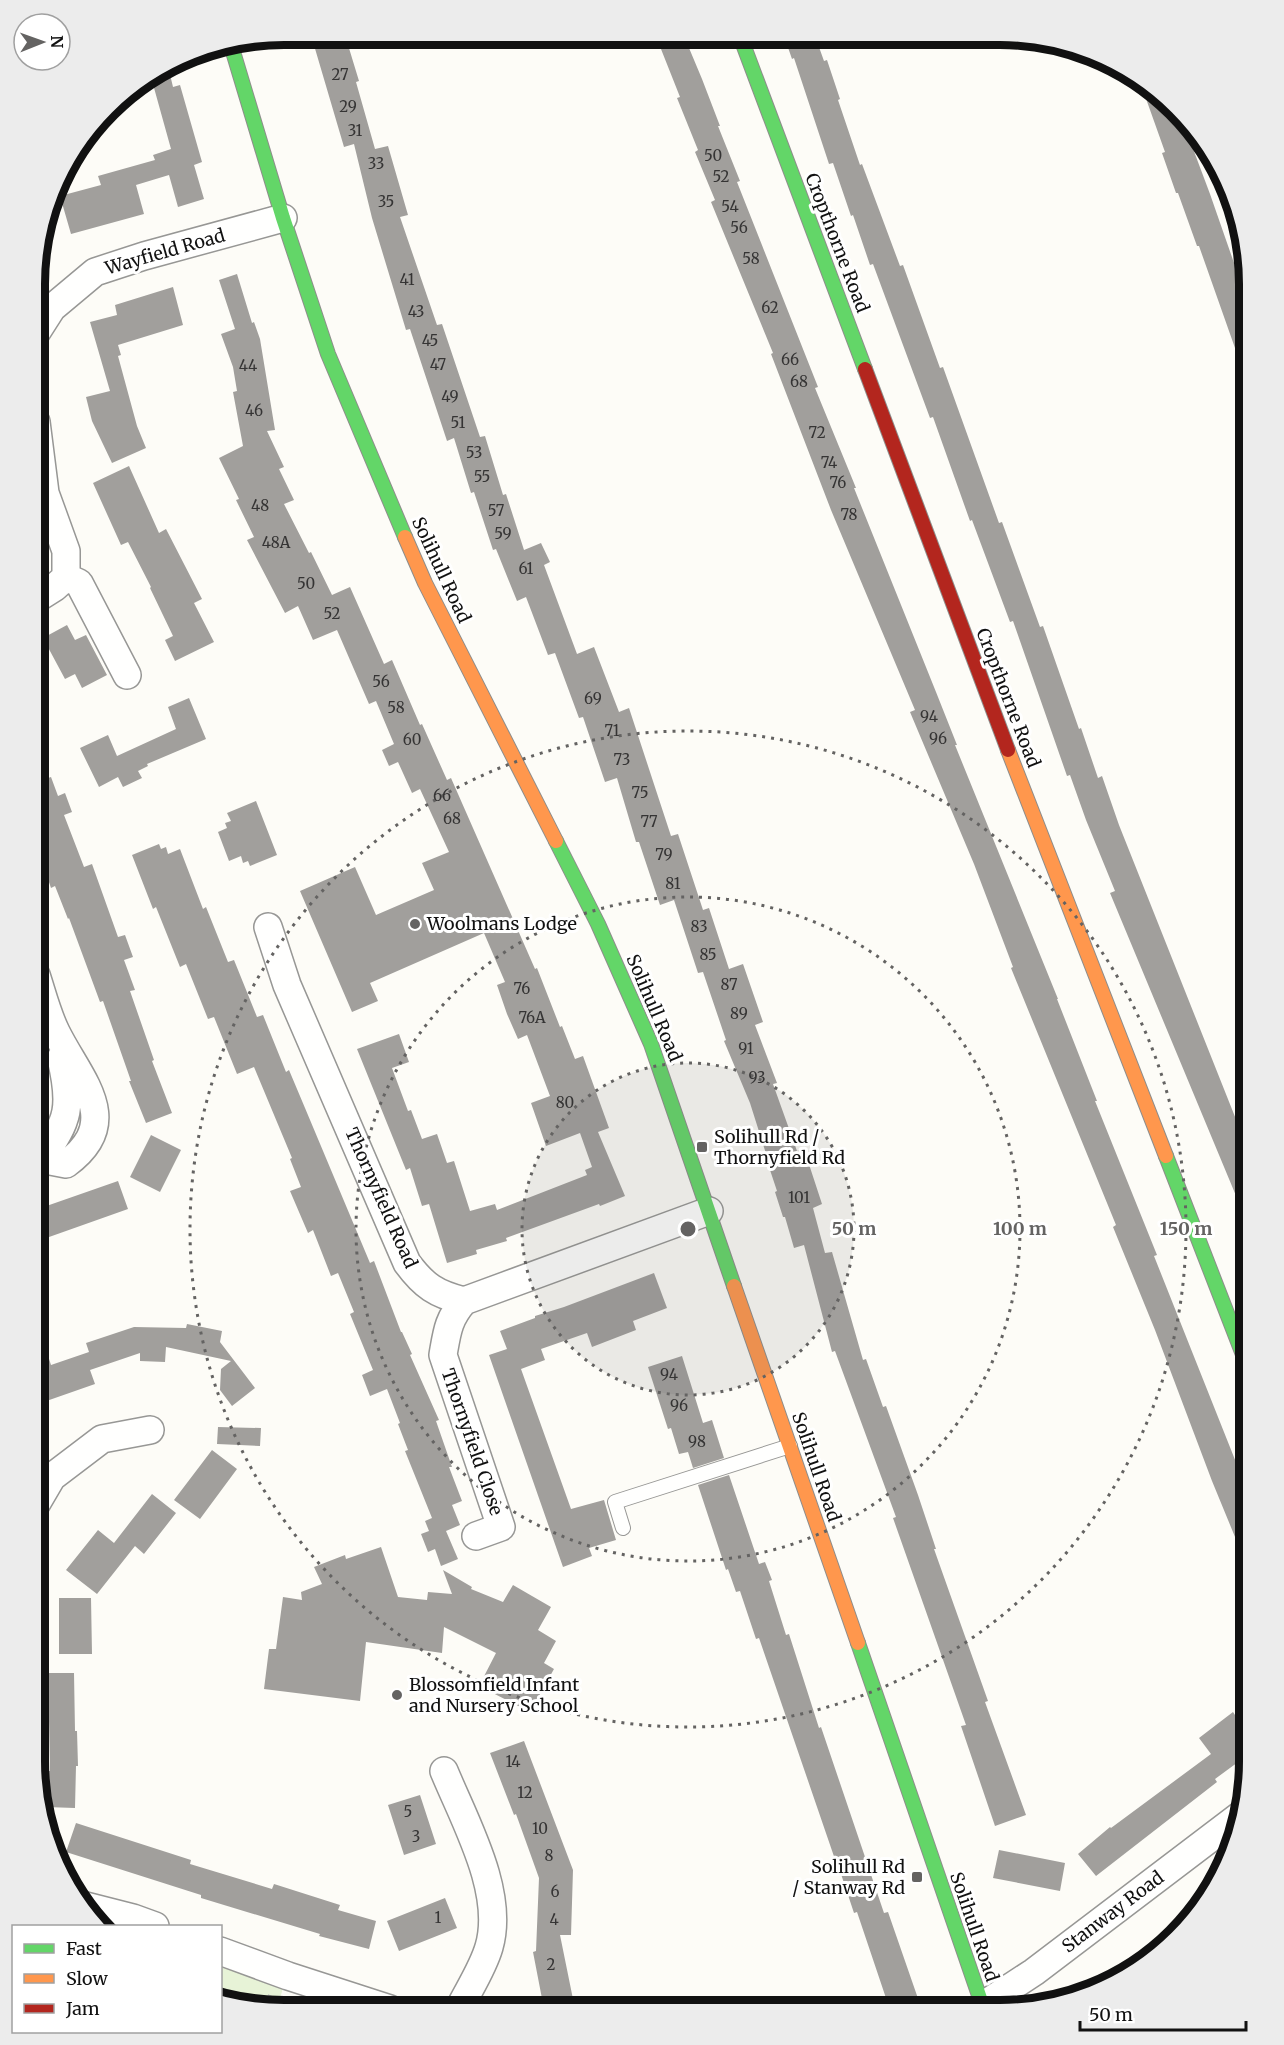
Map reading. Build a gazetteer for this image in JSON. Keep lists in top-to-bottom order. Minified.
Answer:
{"streets":{"street":["Cropthorne Road","Wayfield Road","Solihull Road","Thornyfield Road","Thornyfield Close","Stanway Road"]},"crossings":[["Wayfield Road","Solihull Road"],["Thornyfield Road","Thornyfield Close"]],"places":{"other":["Woolmans Lodge","Blossomfield Infant and Nursery School"],"transit":["Solihull Rd / Thornyfield Rd","Solihull Rd / Stanway Rd"]},"house_numbers":["27","29","31","50","33","52","35","54","56","58","41","62","43","45","66","47","44","68","49","46","51","72","53","74","55","76","48","57","78","59","48A","61","50","52","56","69","58","94","71","96","60","73","75","66","68","77","79","81","83","85","87","76","89","76A","91","93","80","101","94","96","98","14","12","5","10","3","8","6","1","4","2"],"legend":["Fast","Slow","Jam"],"scale_bar":"50 m","north":"right","rings":["50 m","100 m","150 m"]}
